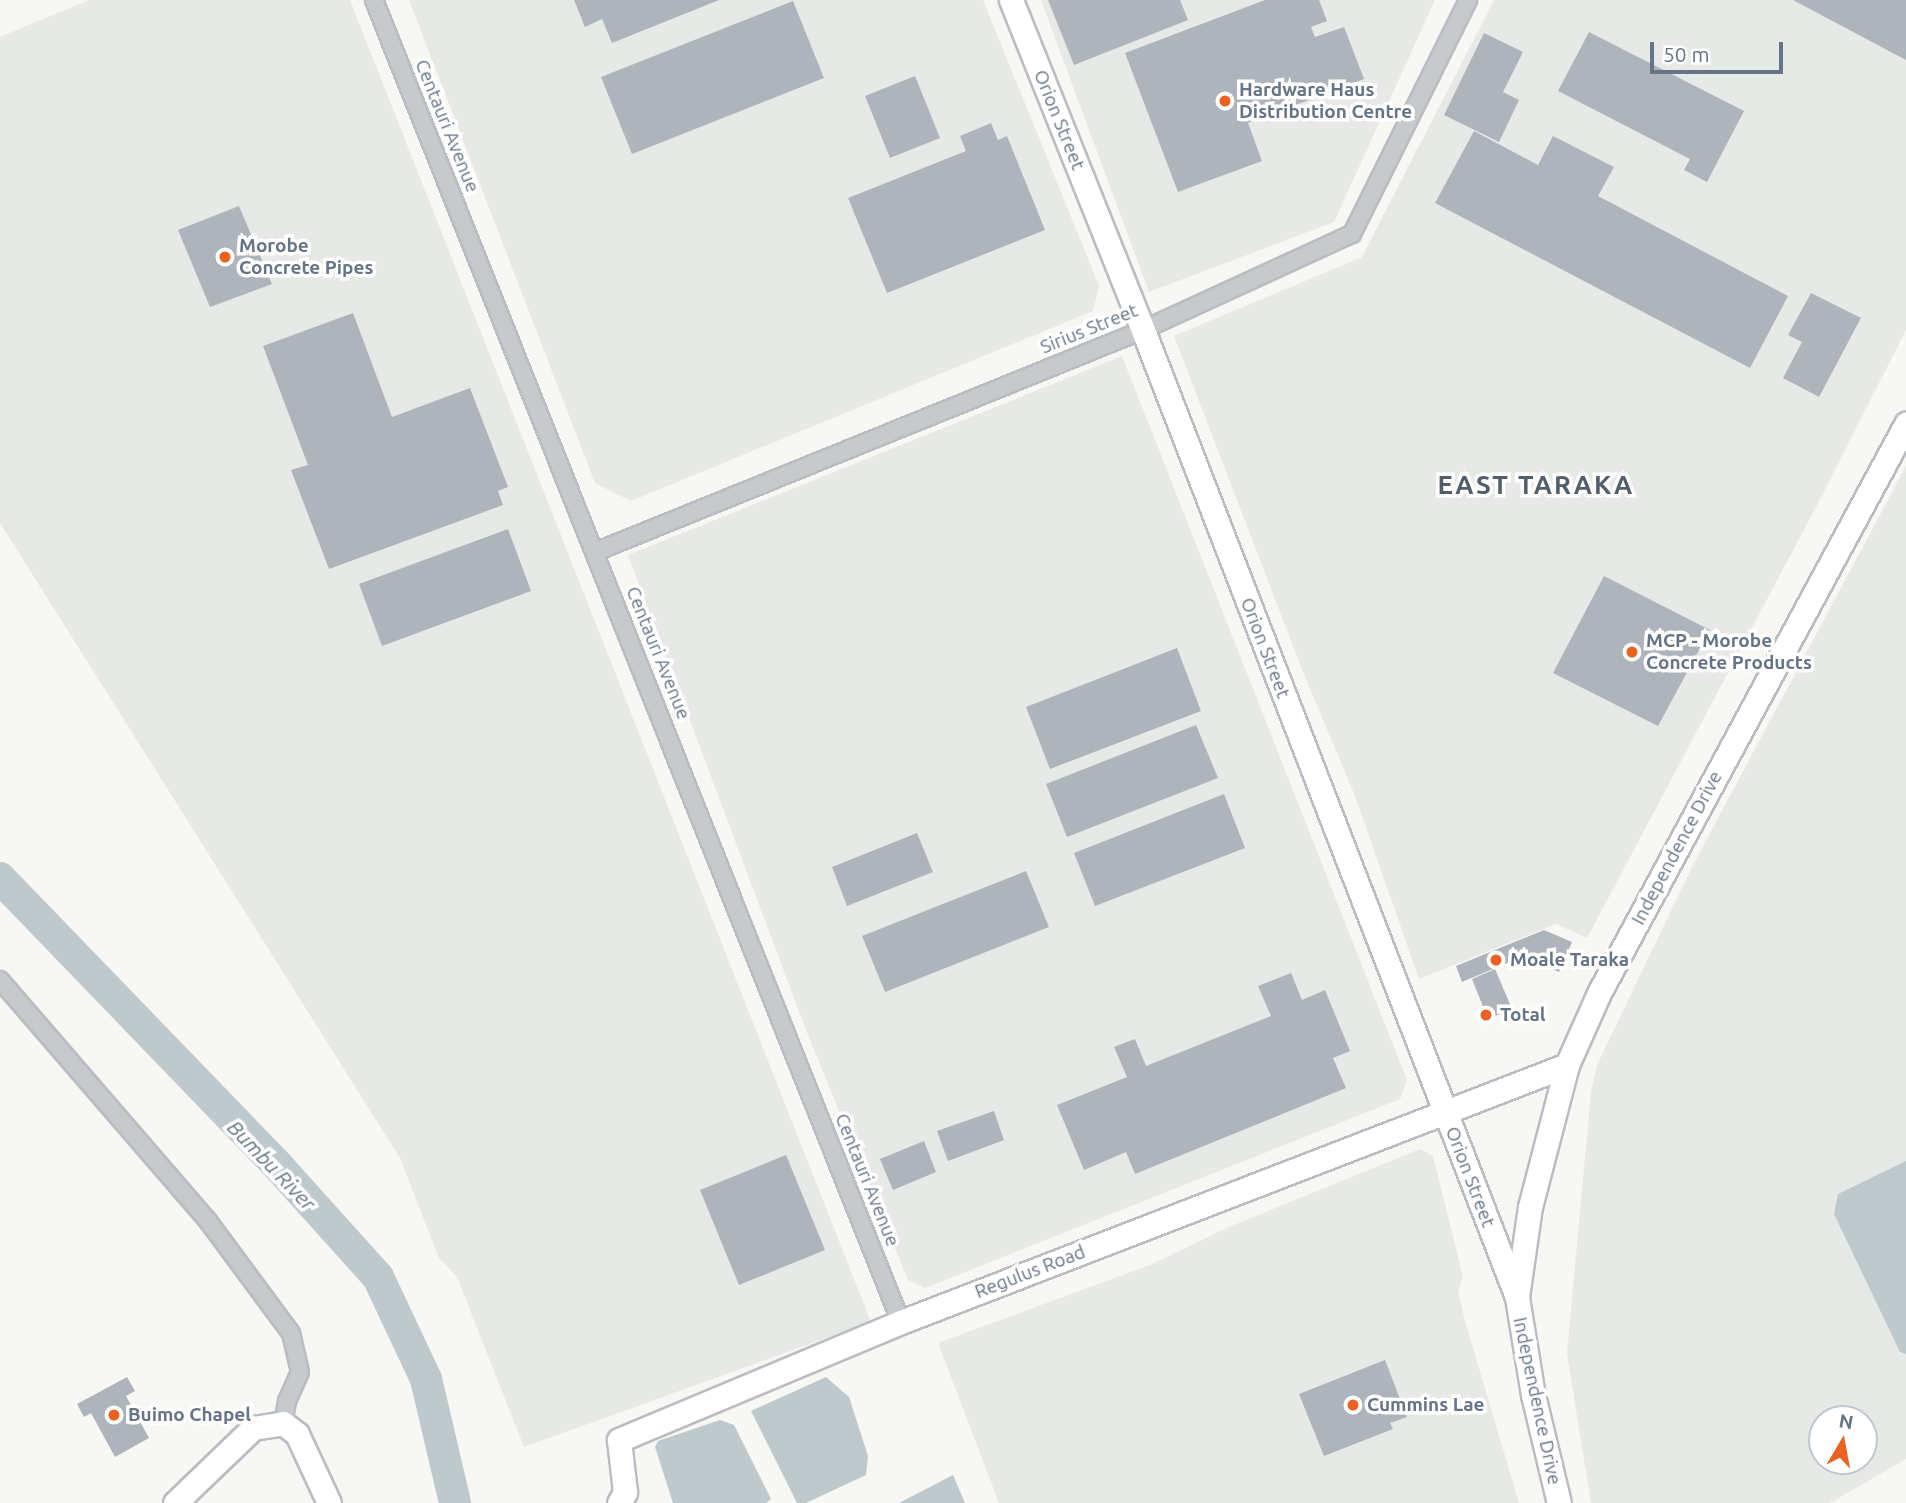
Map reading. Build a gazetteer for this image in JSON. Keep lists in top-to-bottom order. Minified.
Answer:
{"streets":{"street":["Orion Street","Centauri Avenue","Sirius Street","Independence Drive","Regulus Road"]},"crossings":[["Orion Street","Sirius Street"],["Orion Street","Independence Drive"],["Orion Street","Regulus Road"],["Centauri Avenue","Sirius Street"],["Centauri Avenue","Regulus Road"],["Independence Drive","Regulus Road"]],"districts":["EAST TARAKA"],"water":["Bumbu River"],"places":["Hardware Haus Distribution Centre","Morobe Concrete Pipes","MCP - Morobe Concrete Products","Moale Taraka","Total","Cummins Lae","Buimo Chapel"],"scale_bar":"50 m","north":"top"}
